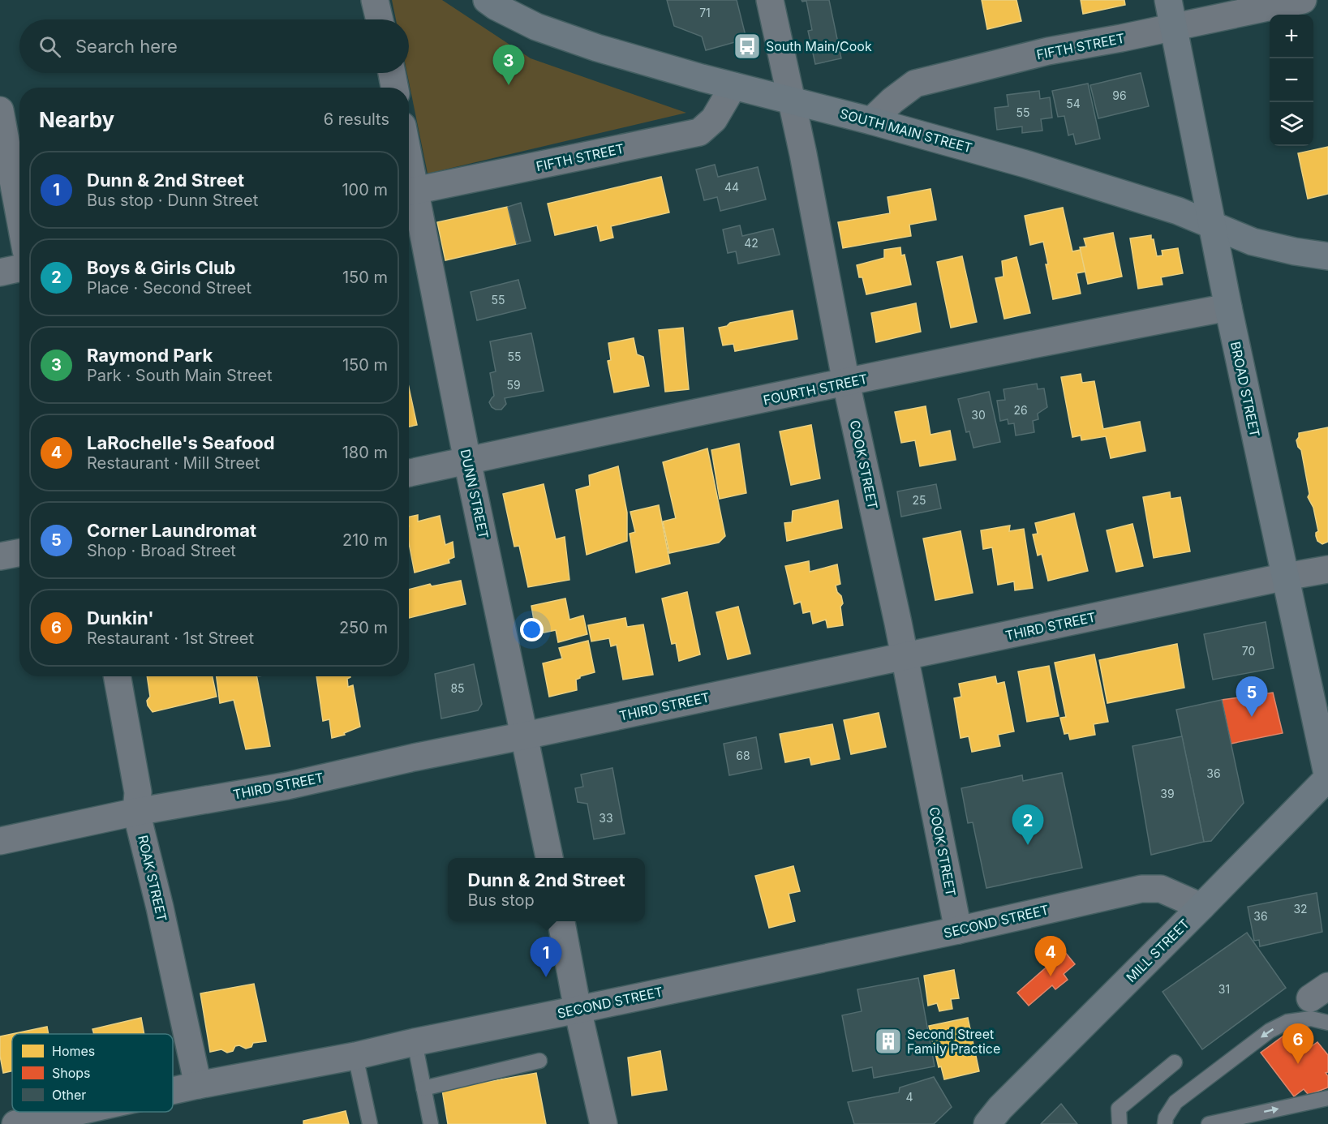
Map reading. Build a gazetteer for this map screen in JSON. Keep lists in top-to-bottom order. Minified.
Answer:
{"streets":{"street":["FIFTH STREET","SOUTH MAIN STREET","FOURTH STREET","BROAD STREET","COOK STREET","DUNN STREET","THIRD STREET","ROAK STREET","SECOND STREET","MILL STREET"]},"crossings":[["FIFTH STREET","SOUTH MAIN STREET"],["FIFTH STREET","BROAD STREET"],["FIFTH STREET","DUNN STREET"],["SOUTH MAIN STREET","BROAD STREET"],["SOUTH MAIN STREET","COOK STREET"],["FOURTH STREET","BROAD STREET"],["FOURTH STREET","COOK STREET"],["FOURTH STREET","DUNN STREET"],["BROAD STREET","THIRD STREET"],["BROAD STREET","MILL STREET"],["COOK STREET","THIRD STREET"],["COOK STREET","SECOND STREET"],["DUNN STREET","THIRD STREET"],["THIRD STREET","ROAK STREET"],["ROAK STREET","SECOND STREET"],["SECOND STREET","MILL STREET"]],"places":{"bus stop":["South Main/Cook"],"building":["Second Street Family Practice"]},"house_numbers":["71","96","54","55","44","42","55","55","59","26","30","25","70","85","68","36","39","33","32","36","31","4"],"legend":["Homes","Shops","Other"],"page":{"map_buttons":["+","−"],"search":"Search here","pins":["3","5","2","4","1","6"],"heading":["Nearby","6 results"],"list":[{"mark":"1","name":"Dunn & 2nd Street","note":"Bus stop · Dunn Street","value":"100 m"},{"mark":"2","name":"Boys & Girls Club","note":"Place · Second Street","value":"150 m"},{"mark":"3","name":"Raymond Park","note":"Park · South Main Street","value":"150 m"},{"mark":"4","name":"LaRochelle's Seafood","note":"Restaurant · Mill Street","value":"180 m"},{"mark":"5","name":"Corner Laundromat","note":"Shop · Broad Street","value":"210 m"},{"mark":"6","name":"Dunkin'","note":"Restaurant · 1st Street","value":"250 m"}],"popup":["Dunn & 2nd Street","Bus stop"]}}
